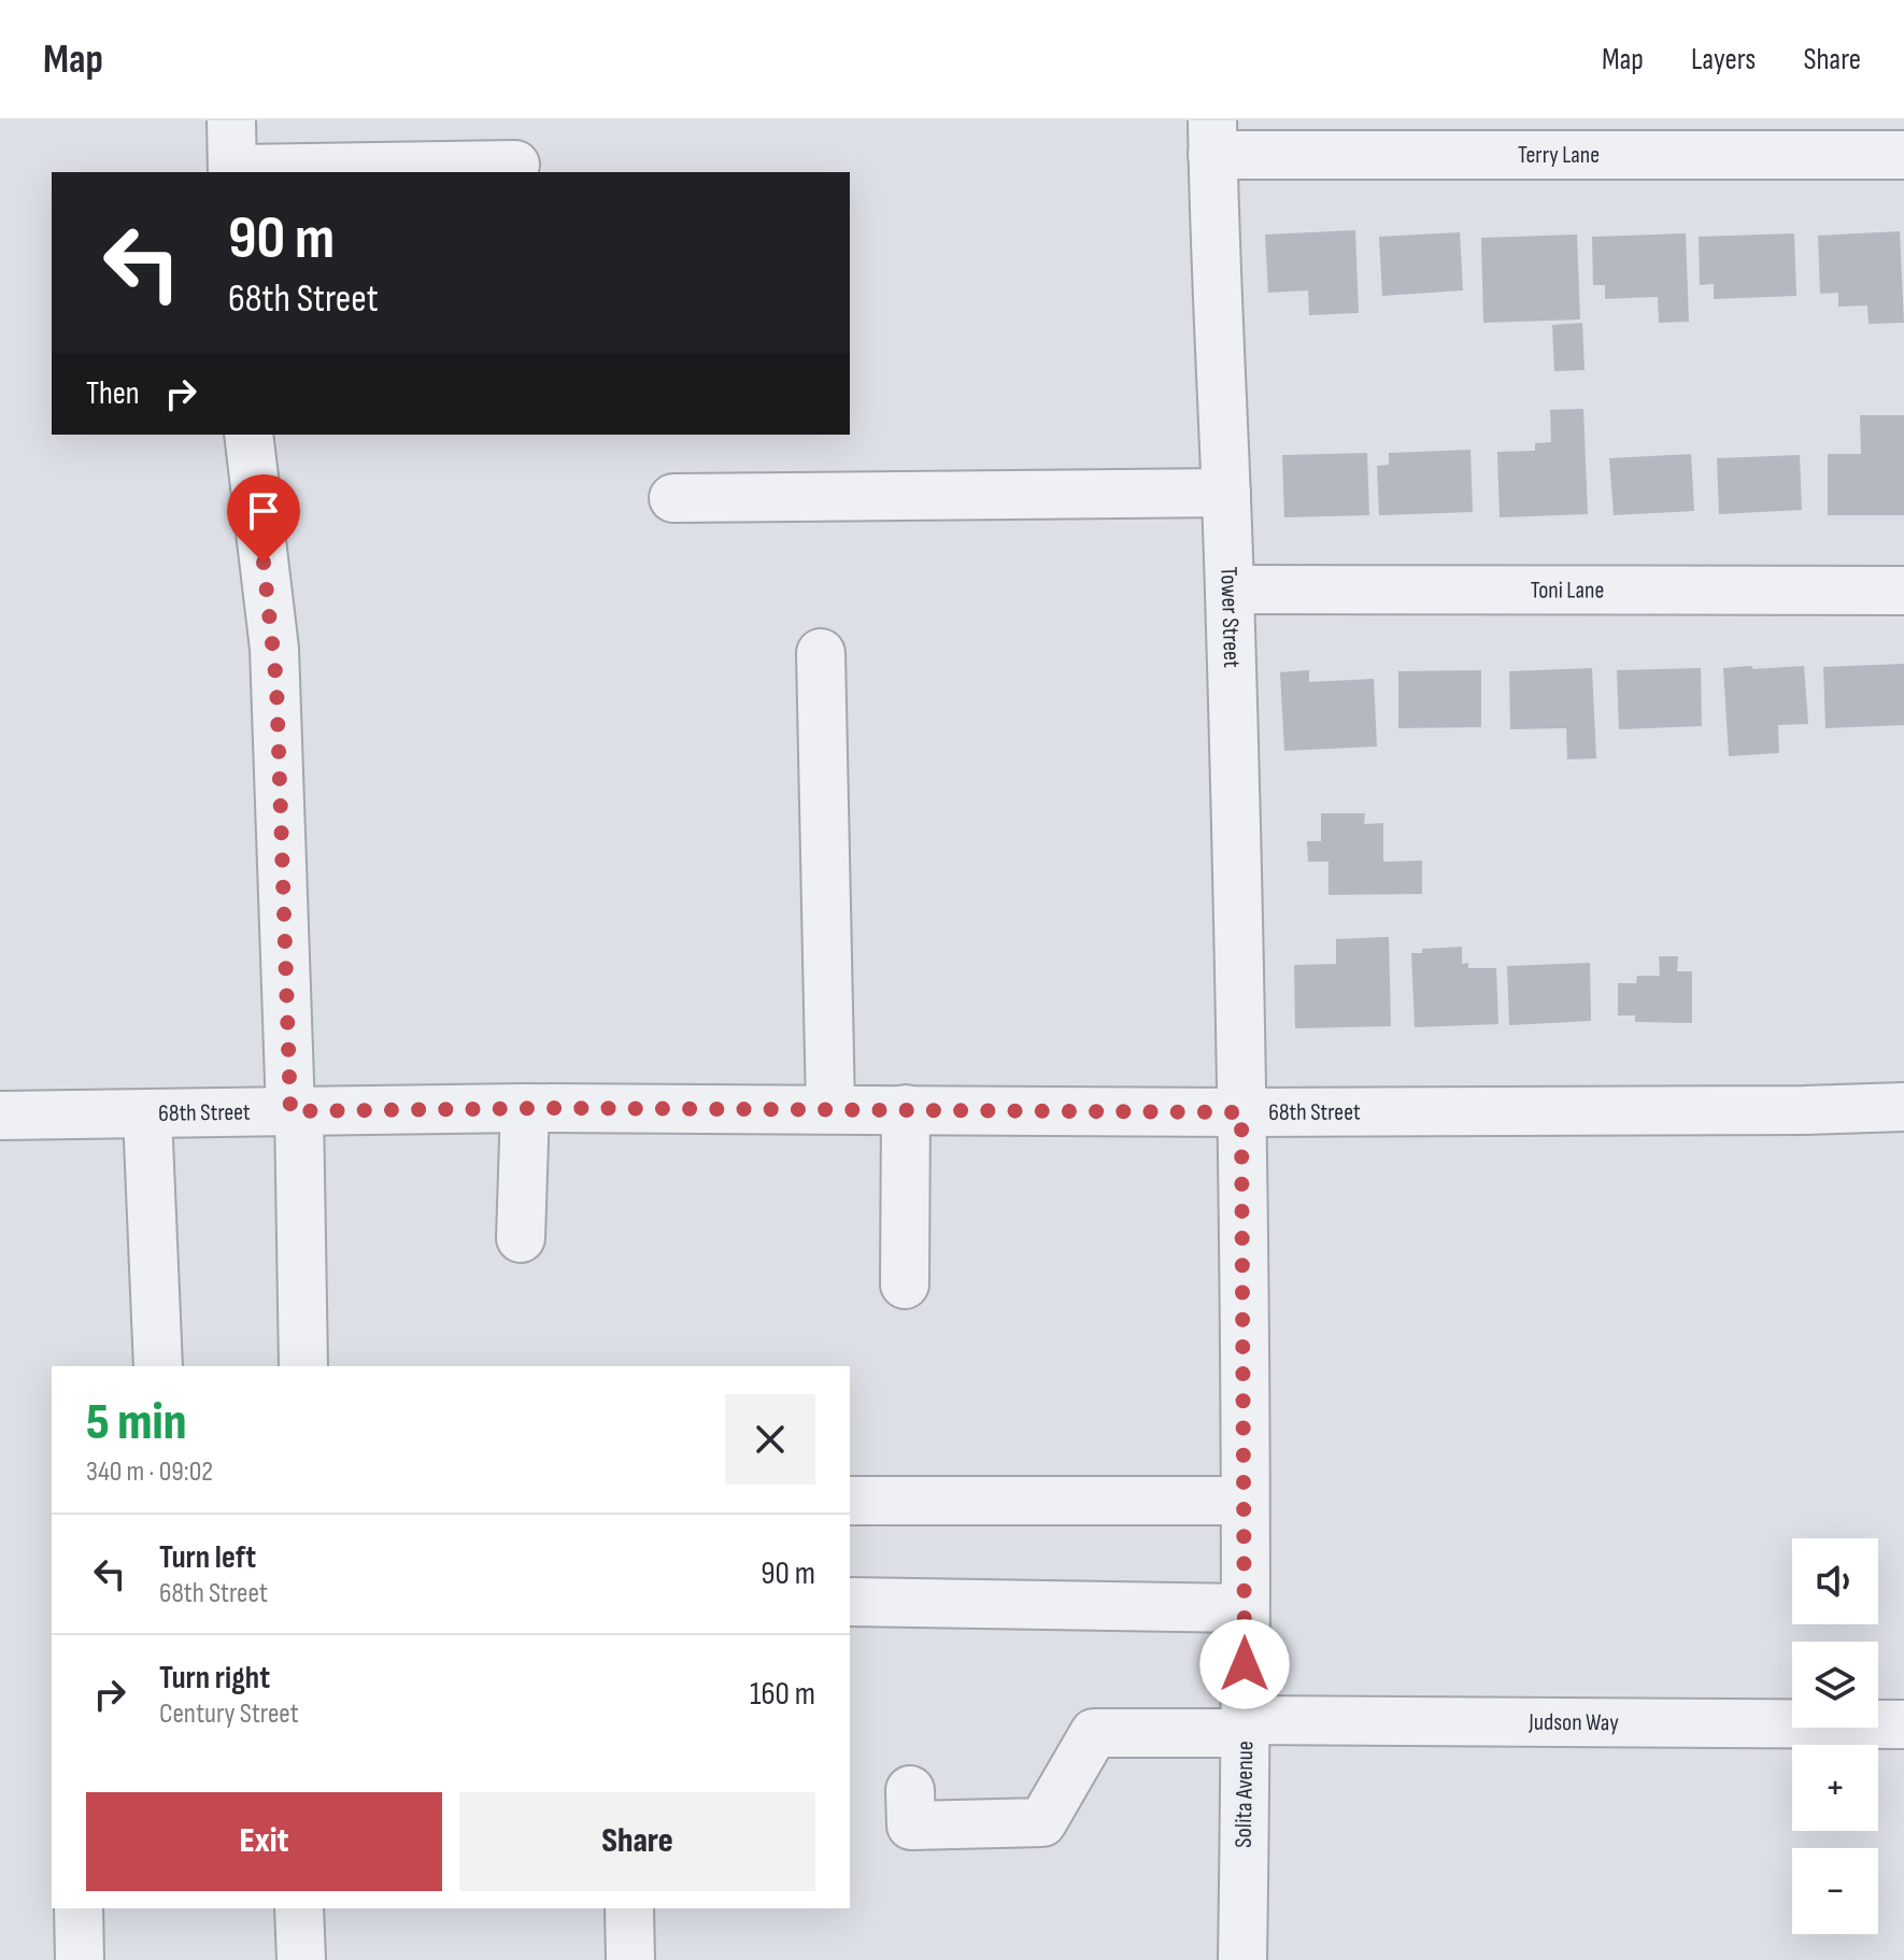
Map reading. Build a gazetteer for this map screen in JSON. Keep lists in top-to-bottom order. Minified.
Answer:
{"streets":{"street":["Terry Lane","Toni Lane","Tower Street","68th Street","Judson Way","Solita Avenue"]},"crossings":[["Terry Lane","Tower Street"],["Toni Lane","Tower Street"],["Tower Street","68th Street"],["Tower Street","Solita Avenue"],["68th Street","Solita Avenue"],["Judson Way","Solita Avenue"]],"page":{"header":"Map","nav":["Map","Layers","Share"],"turn":["90 m","68th Street"],"then":"Then","heading":["5 min","340 m · 09:02"],"list":[{"name":"Turn left","note":"68th Street","value":"90 m"},{"name":"Turn right","note":"Century Street","value":"160 m"}],"map_buttons":["+","−"],"buttons":["Exit","Share"]}}
